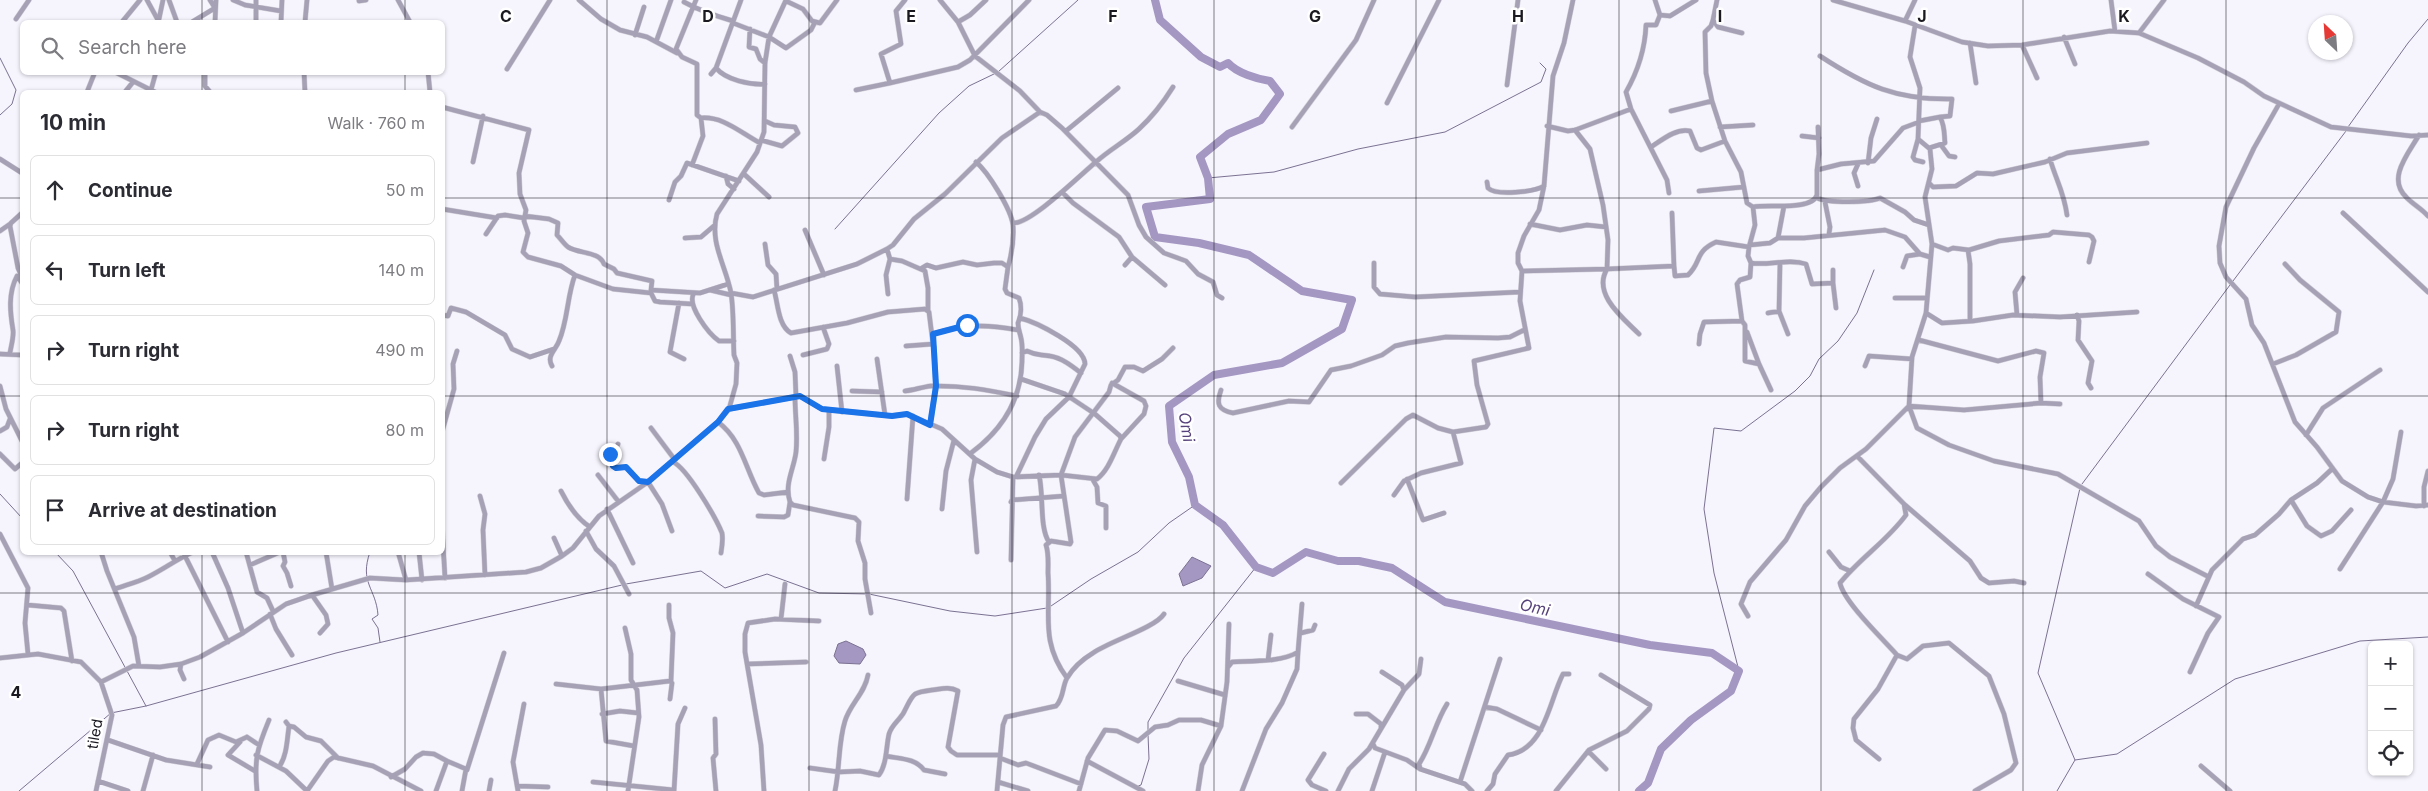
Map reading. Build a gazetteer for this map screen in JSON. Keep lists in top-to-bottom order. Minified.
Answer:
{"streets":{"street":["tiled"]},"water":["Omi"],"north":"top left","page":{"search":"Search here","heading":["10 min","Walk · 760 m"],"list":[["Continue","50 m"],["Turn left","140 m"],["Turn right","490 m"],["Turn right","80 m"],"Arrive at destination"],"map_buttons":["+","−"]},"grid":{"columns":["C","D","E","F","G","H","I","J","K"],"rows":["4"]}}
